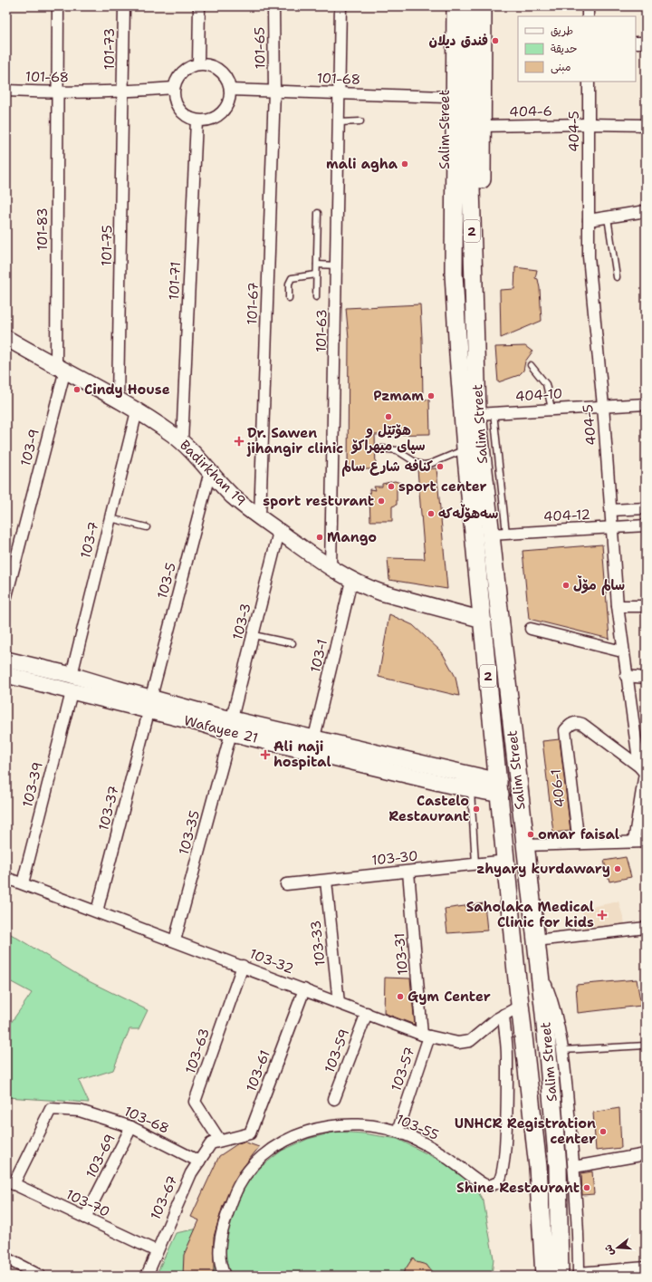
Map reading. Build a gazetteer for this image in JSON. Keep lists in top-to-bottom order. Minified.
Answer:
{"streets":{"main road":["Salim Street","2"],"street":["101-65","101-73","101-68","404-6","404-5","101-83","101-75","101-71","101-67","101-63","404-10","103-9","Badirkhan 19","404-12","103-7","103-5","103-3","103-1","Wafayee 21","103-39","406-1","103-37","103-35","103-30","103-33","103-31","103-32","103-63","103-59","103-57","103-61","103-68","103-55","103-69","103-67","103-70"]},"crossings":[["101-65","101-68"],["101-65","101-67"],["101-73","101-68"],["101-73","101-75"],["101-68","Salim Street"],["101-68","101-83"],["101-68","101-75"],["101-68","101-71"],["101-68","101-67"],["101-68","101-63"],["404-6","Salim Street"],["404-6","404-5"],["Salim Street","404-10"],["Salim Street","Badirkhan 19"],["Salim Street","404-12"],["Salim Street","Wafayee 21"],["Salim Street","103-30"],["Salim Street","103-32"],["404-5","404-10"],["404-5","404-12"],["404-5","406-1"],["101-83","103-9"],["101-83","Badirkhan 19"],["101-75","Badirkhan 19"],["101-71","Badirkhan 19"],["101-67","Badirkhan 19"],["101-63","Badirkhan 19"],["103-9","Badirkhan 19"],["Badirkhan 19","103-7"],["Badirkhan 19","103-5"],["Badirkhan 19","103-3"],["Badirkhan 19","103-1"],["103-7","Wafayee 21"],["103-5","Wafayee 21"],["103-5","103-37"],["103-3","Wafayee 21"],["103-3","103-35"],["103-1","Wafayee 21"],["Wafayee 21","103-39"],["Wafayee 21","103-37"],["Wafayee 21","103-35"],["103-39","103-32"],["103-37","103-32"],["103-35","103-32"],["103-30","103-33"],["103-30","103-31"],["103-33","103-32"],["103-31","103-32"],["103-31","103-57"],["103-32","103-63"],["103-32","103-59"],["103-32","103-57"],["103-32","103-61"],["103-32","103-55"],["103-63","103-61"],["103-63","103-67"],["103-57","103-55"],["103-61","103-67"],["103-68","103-69"],["103-68","103-67"],["103-68","103-70"],["103-69","103-70"],["103-67","103-70"]],"places":{"other":["فندق ديلان","mali agha","Cindy House","Pzmam","هۆتێل و سپای میهراکۆ","كنافه شارع سالم","sport center","sport resturant","سەهۆڵەکە","Mango","سالم مۆڵ","Castelo Restaurant","omar faisal","zhyary kurdawary","Gym Center","UNHCR Registration center","Shine Restaurant"],"health":["Dr. Sawen jihangir clinic","Ali naji hospital","Saholaka Medical Clinic for kids"]},"legend":["طريق","حديقة","مبنى"],"north":"left"}
